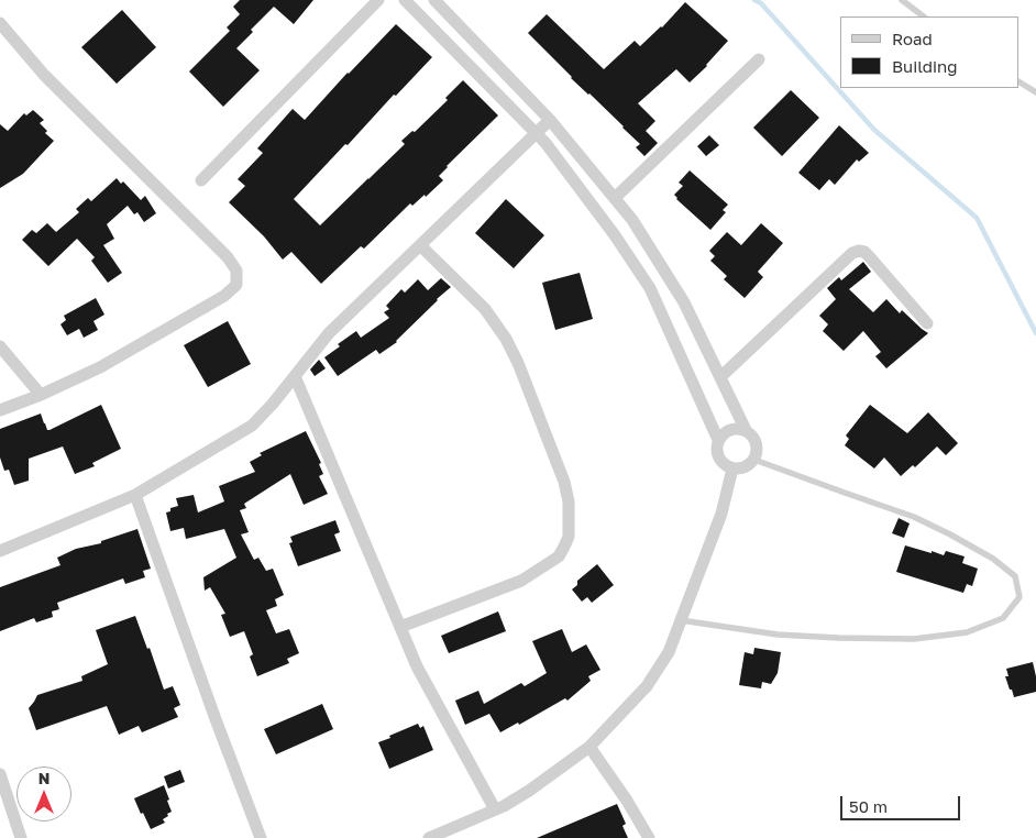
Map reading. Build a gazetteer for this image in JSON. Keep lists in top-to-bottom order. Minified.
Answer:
{"legend":["Road","Building"],"scale_bar":"50 m","north":"top"}
